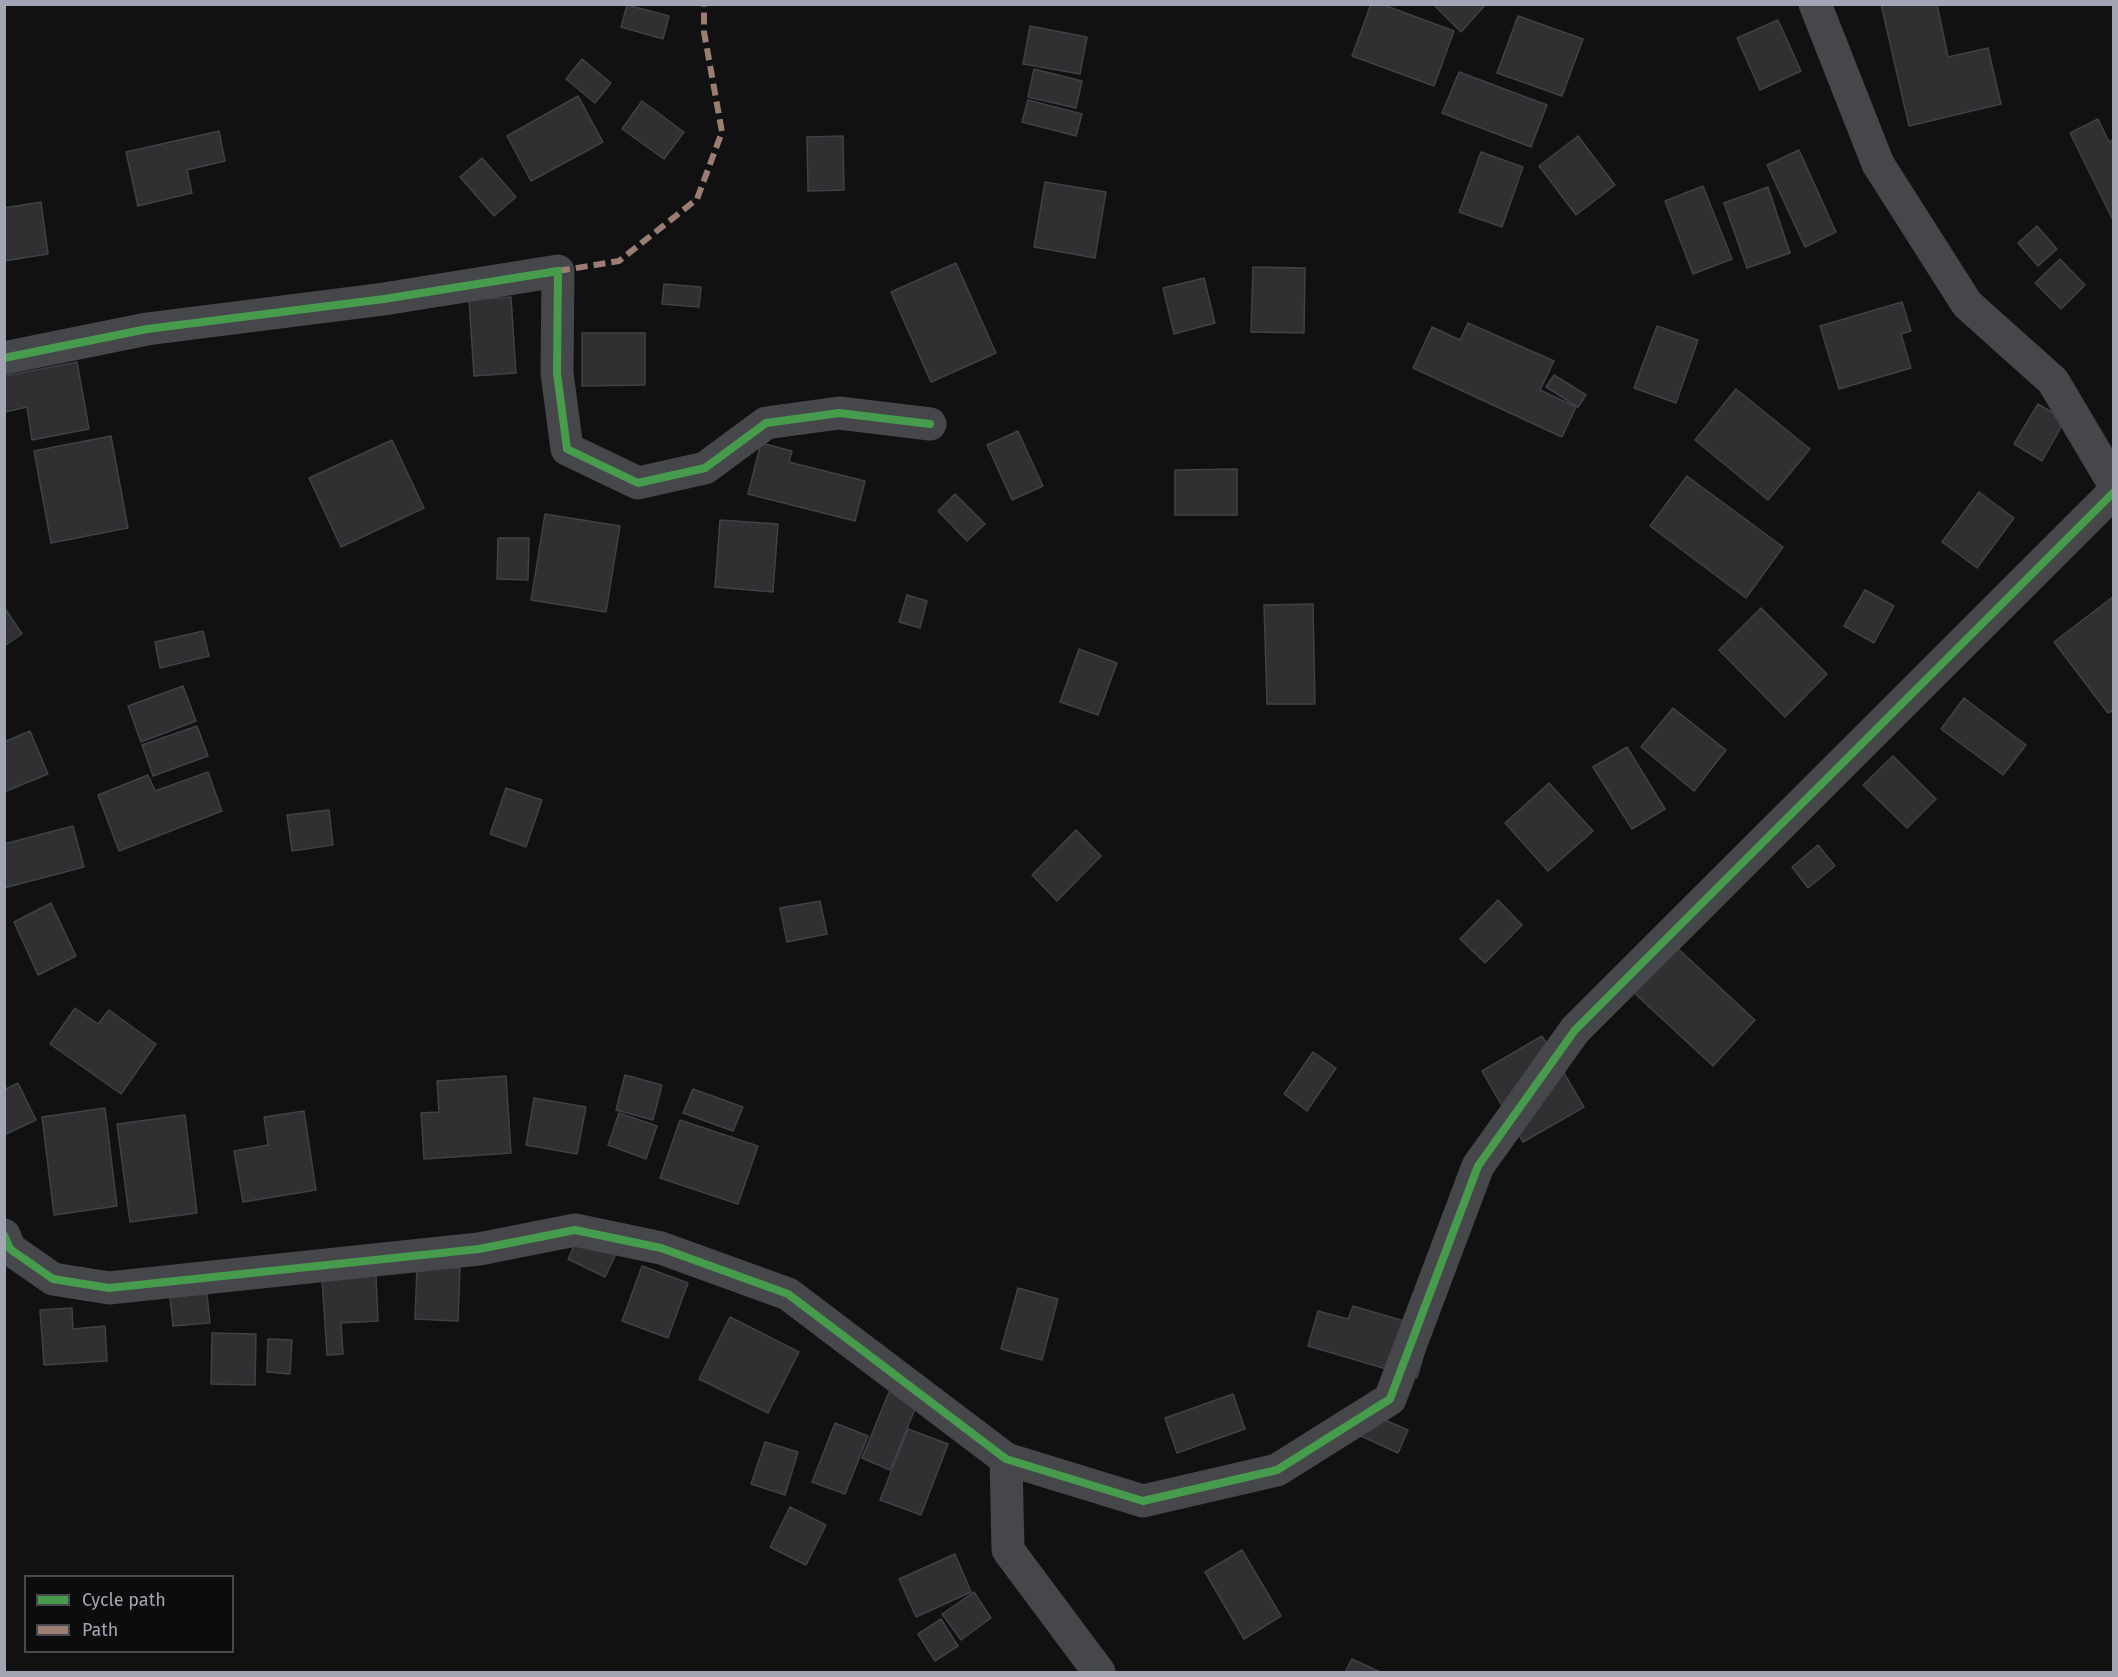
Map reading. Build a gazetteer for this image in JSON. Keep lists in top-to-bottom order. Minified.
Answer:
{"legend":["Cycle path","Path"]}
